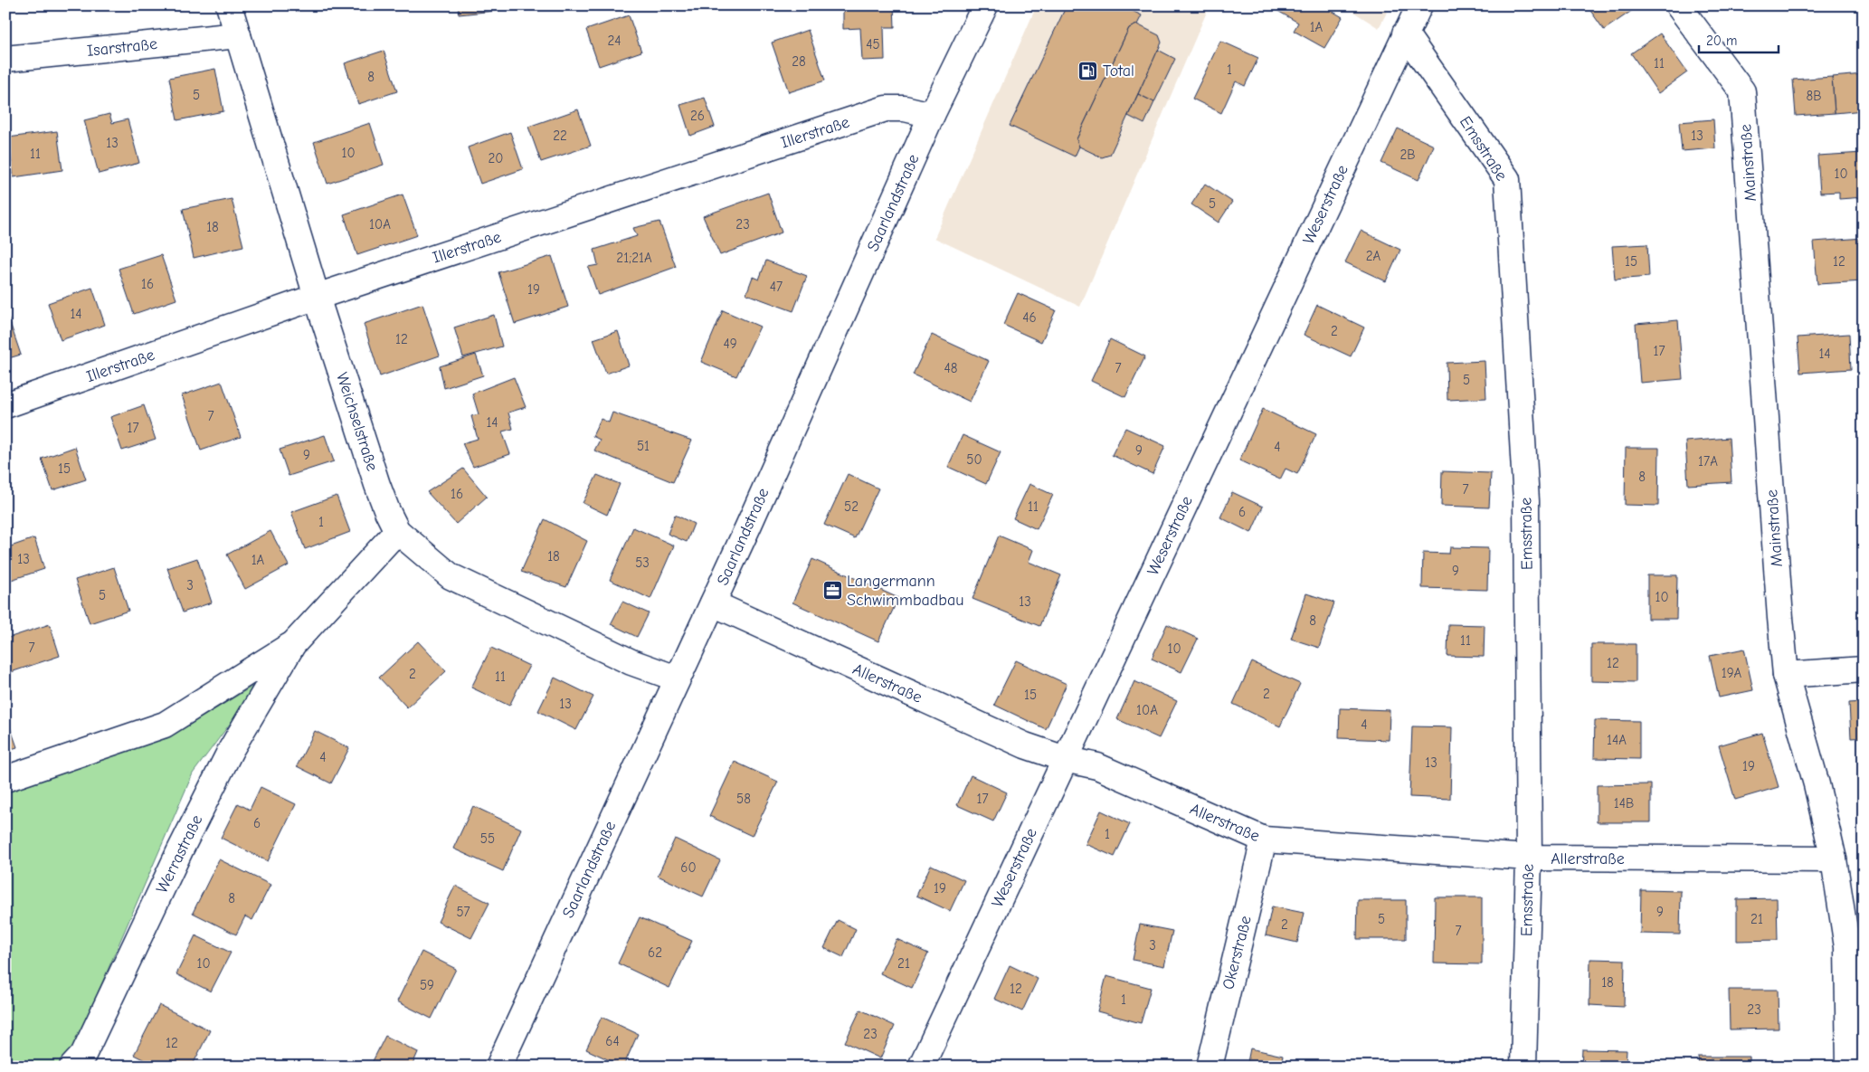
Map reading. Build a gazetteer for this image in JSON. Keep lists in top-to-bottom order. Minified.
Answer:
{"streets":{"street":["Isarstraße","Illerstraße","Emsstraße","Mainstraße","Saarlandstraße","Weserstraße","Weichselstraße","Allerstraße","Werrastraße","Okerstraße"]},"crossings":[["Isarstraße","Weichselstraße"],["Illerstraße","Saarlandstraße"],["Illerstraße","Weichselstraße"],["Emsstraße","Weserstraße"],["Emsstraße","Allerstraße"],["Mainstraße","Allerstraße"],["Saarlandstraße","Weichselstraße"],["Saarlandstraße","Allerstraße"],["Weserstraße","Allerstraße"],["Weichselstraße","Werrastraße"],["Allerstraße","Okerstraße"]],"places":{"fuel station":["Total"],"office":["Langermann Schwimmbadbau"]},"house_numbers":["1A","24","45","28","11","1","8","5","8B","26","22","13","13","10","11","2B","20","10","5","10A","23","18","2A","21;21A","15","12","16","47","19","14","46","2","12","49","17","14","48","7","5","7","14","17","51","4","9","9","50","17A","15","8","7","16","52","11","6","1","18","13","1A","53","9","3","5","10","13","8","11","7","10","12","19A","2","11","2","15","13","10A","4","14A","4","13","19","58","17","14B","6","1","55","60","19","8","57","9","5","21","2","7","3","62","10","21","18","59","12","1","23","23","64","12"],"scale_bar":"20 m"}
